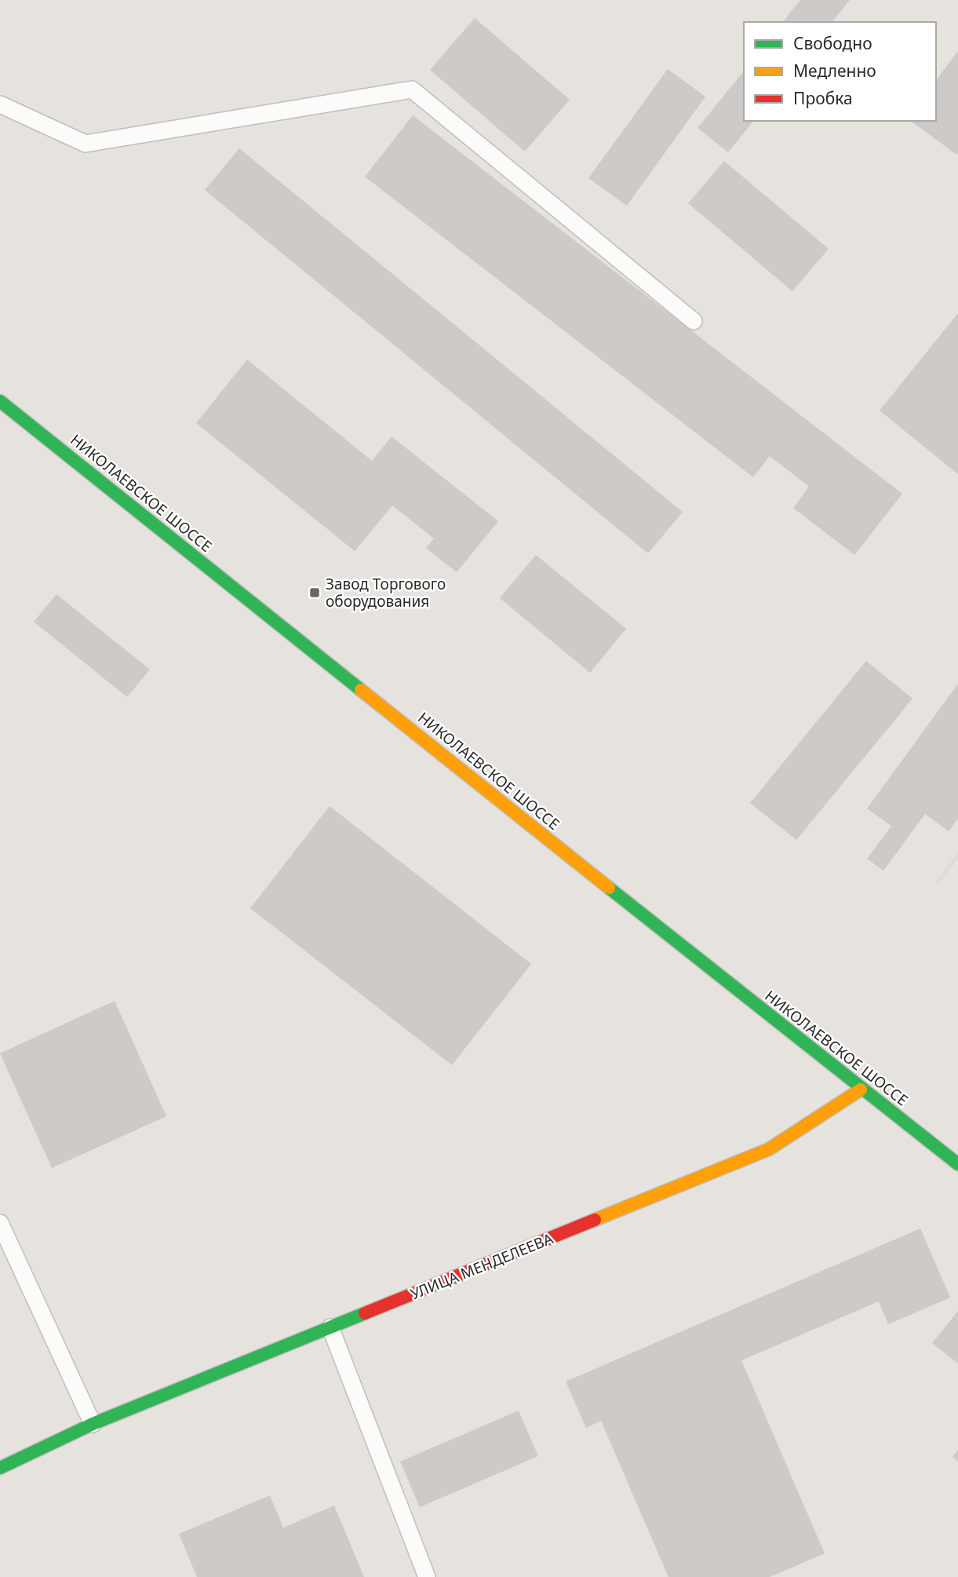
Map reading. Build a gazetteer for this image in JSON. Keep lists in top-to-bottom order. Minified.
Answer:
{"streets":{"main road":["НИКОЛАЕВСКОЕ ШОССЕ","УЛИЦА МЕНДЕЛЕЕВА"]},"crossings":[["НИКОЛАЕВСКОЕ ШОССЕ","УЛИЦА МЕНДЕЛЕЕВА"]],"places":{"transit":["Завод Торгового оборудования"]},"legend":["Свободно","Медленно","Пробка"]}
